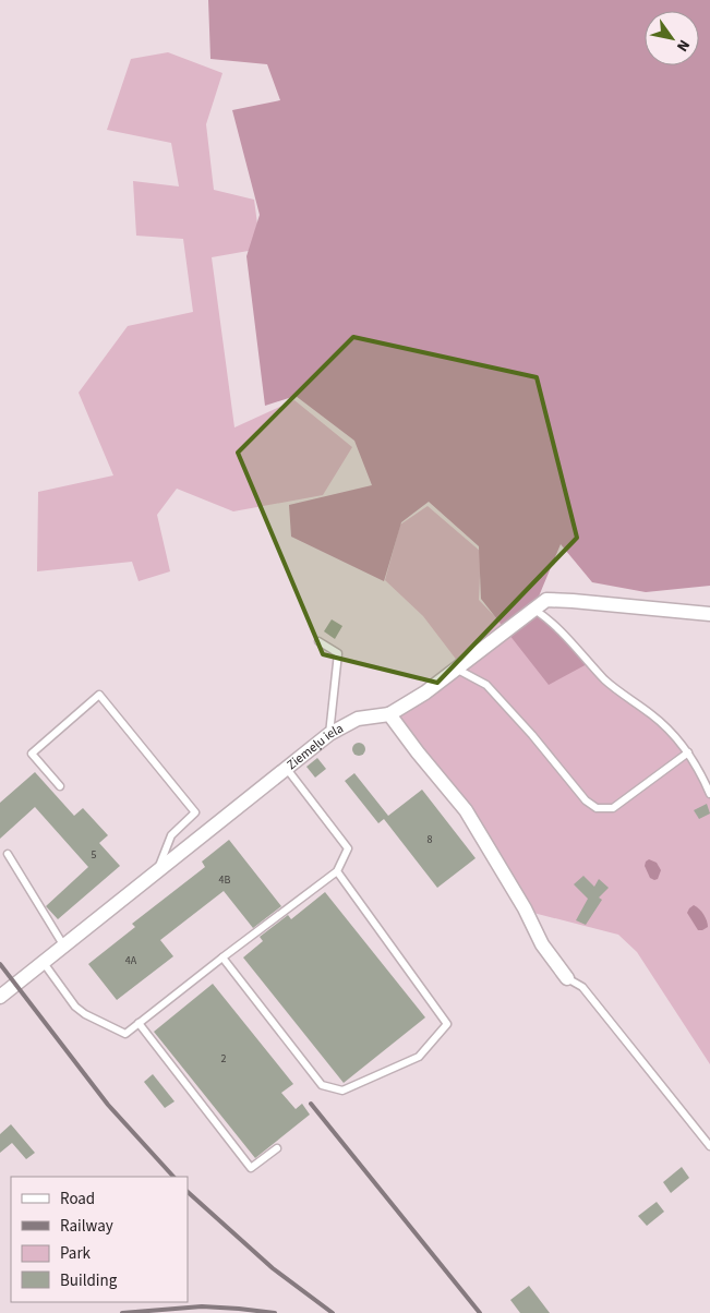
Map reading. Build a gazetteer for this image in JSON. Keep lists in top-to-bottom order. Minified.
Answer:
{"streets":{"street":["Ziemeļu iela"]},"house_numbers":["8","5","4B","4A","2"],"legend":["Road","Railway","Park","Building"],"north":"bottom right"}
